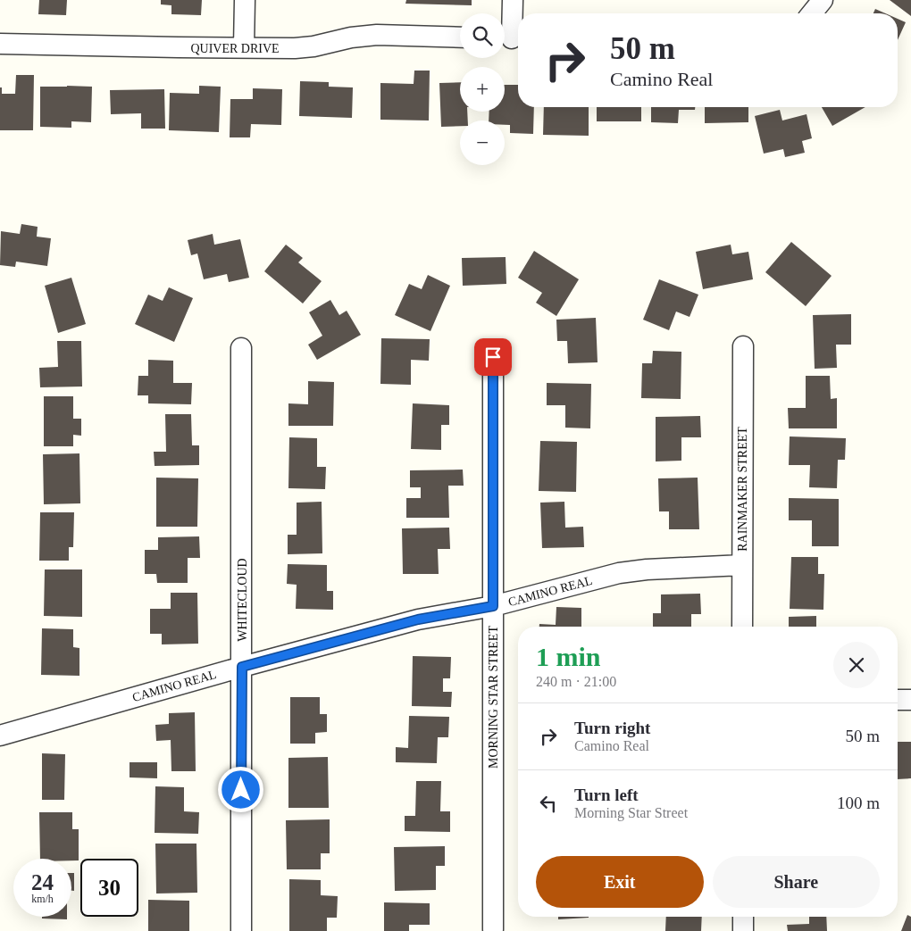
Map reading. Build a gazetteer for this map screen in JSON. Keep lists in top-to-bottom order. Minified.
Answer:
{"streets":{"street":["QUIVER DRIVE","RAINMAKER STREET","CAMINO REAL","WHITECLOUD","MORNING STAR STREET"]},"crossings":[["RAINMAKER STREET","CAMINO REAL"],["CAMINO REAL","WHITECLOUD"],["CAMINO REAL","MORNING STAR STREET"]],"page":{"map_buttons":["+","−"],"turn":["50 m","Camino Real"],"heading":["1 min","240 m · 21:00"],"list":[{"name":"Turn right","note":"Camino Real","value":"50 m"},{"name":"Turn left","note":"Morning Star Street","value":"100 m"}],"buttons":["Exit","Share"],"speed":"24 km/h","limit":"30"}}
